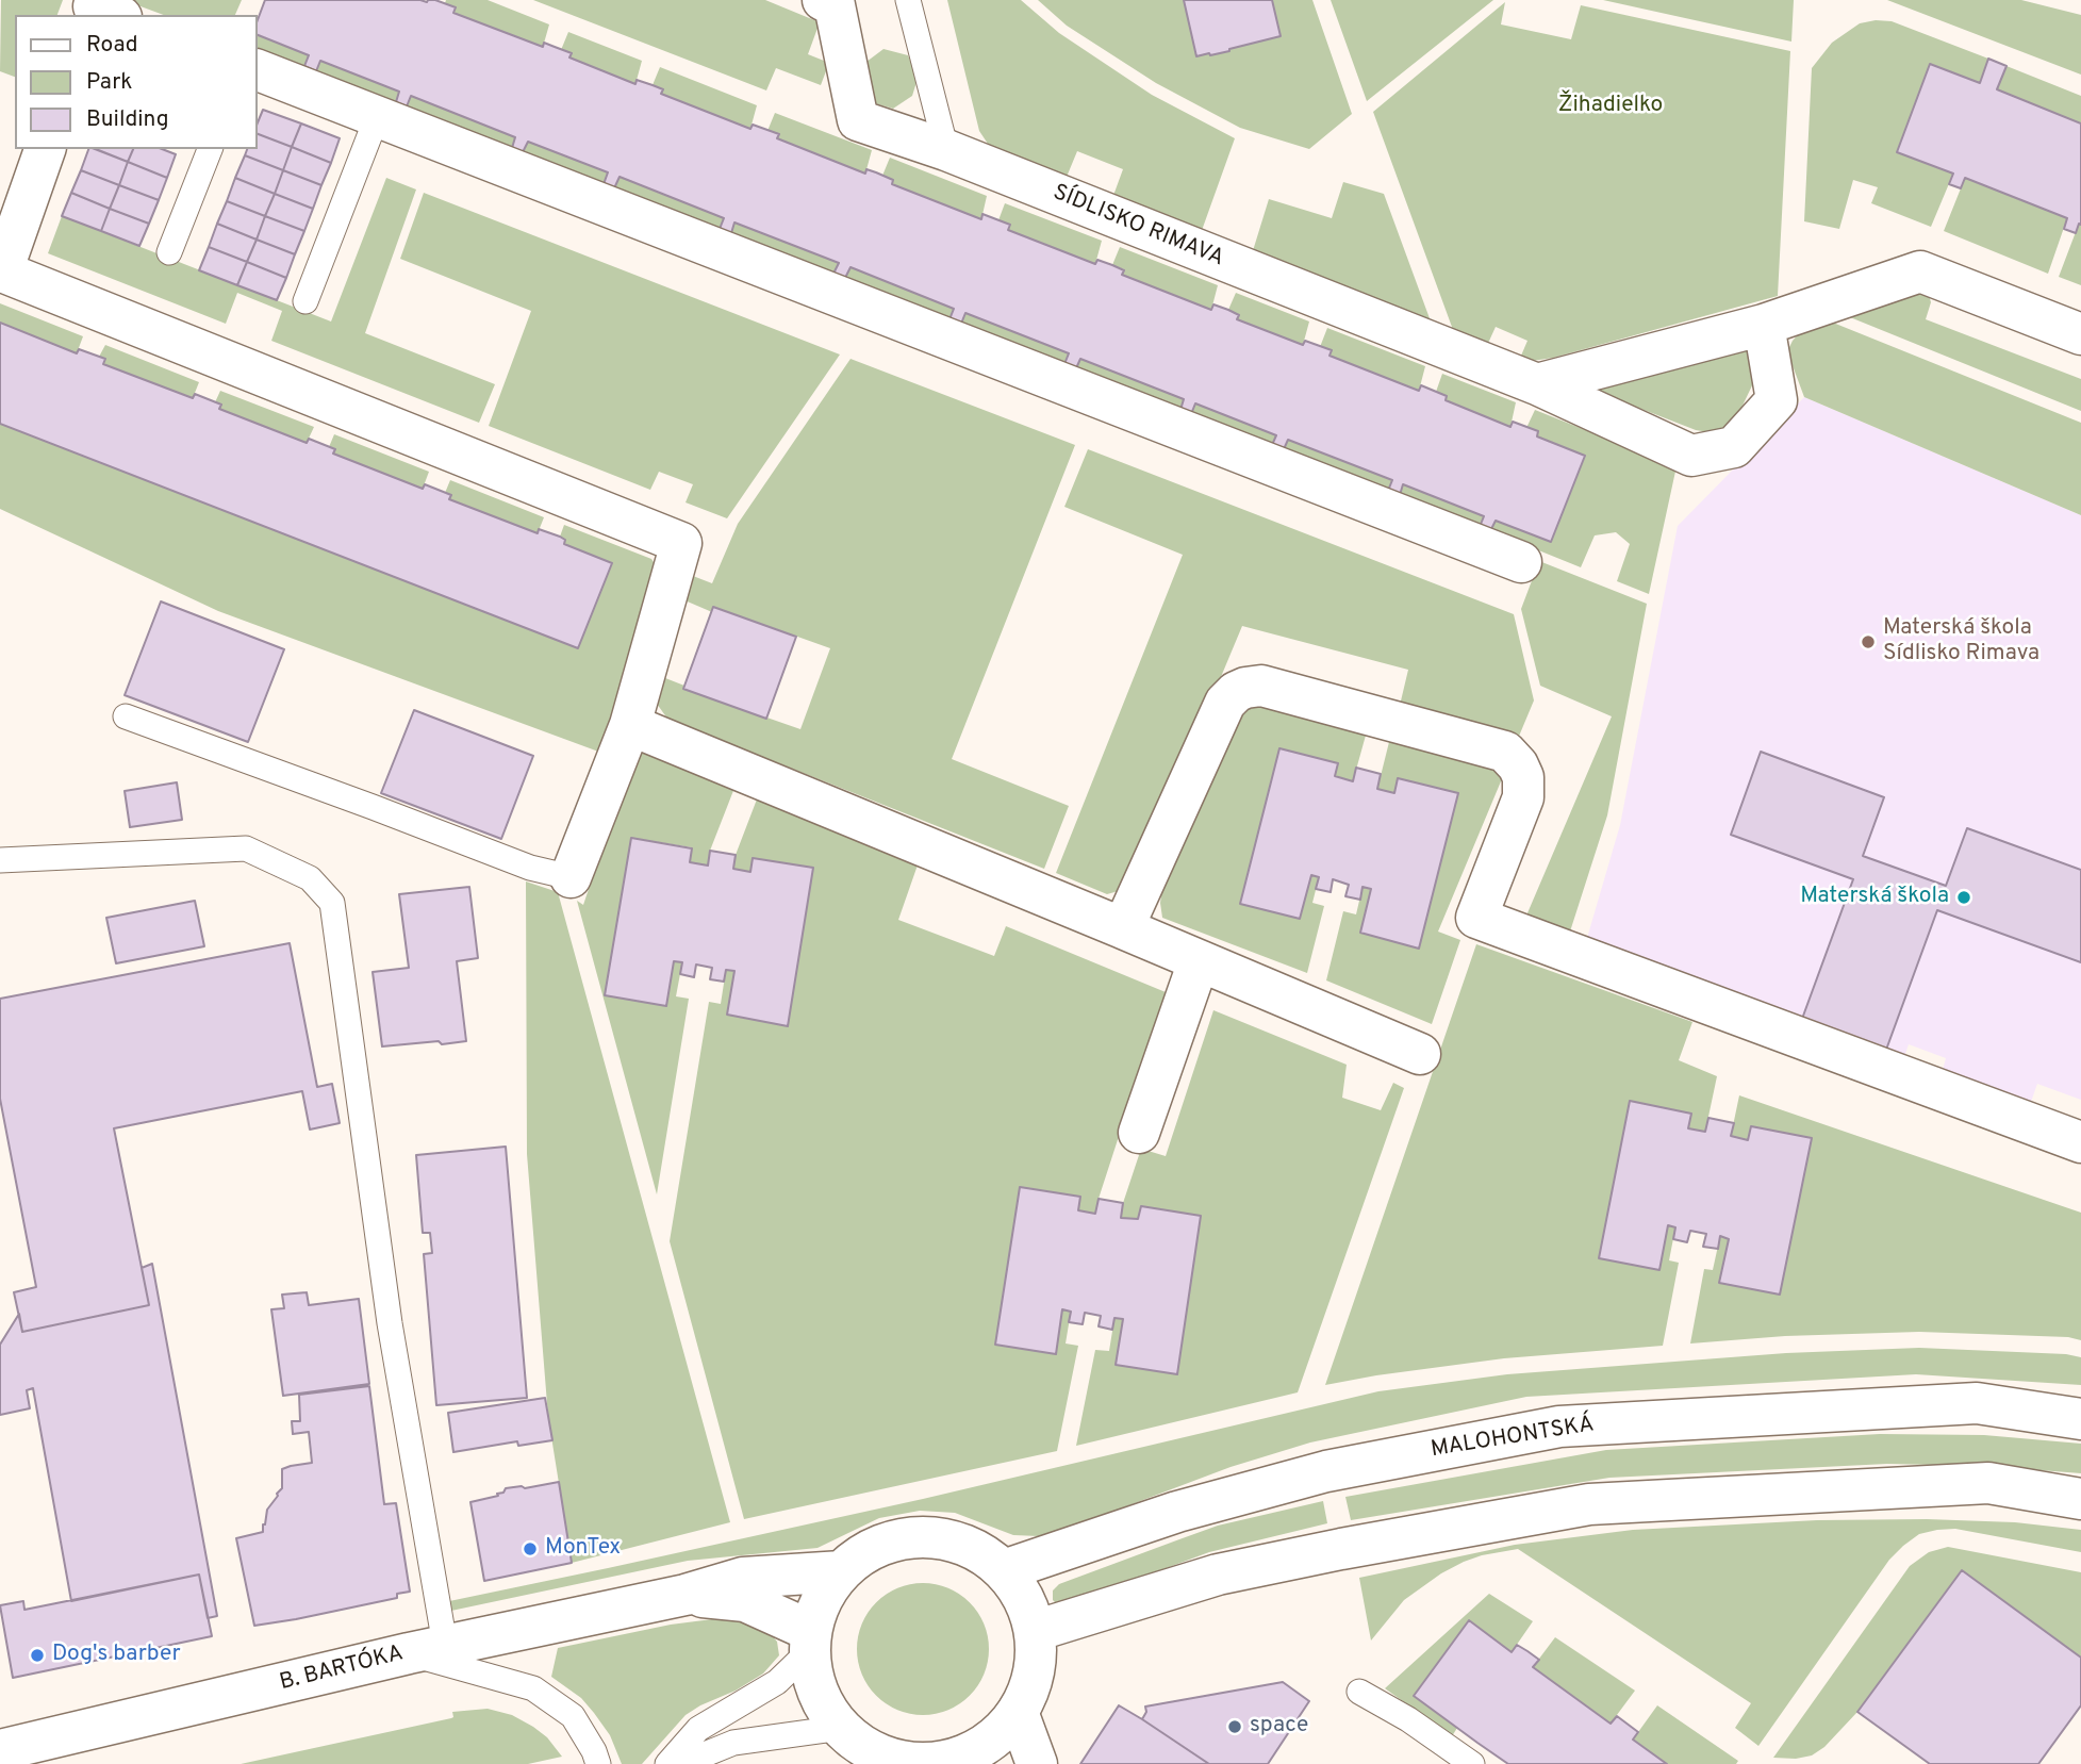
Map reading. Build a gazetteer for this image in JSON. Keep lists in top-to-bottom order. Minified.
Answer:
{"streets":{"street":["SÍDLISKO RIMAVA","MALOHONTSKÁ","B. BARTÓKA"]},"crossings":[["MALOHONTSKÁ","B. BARTÓKA"]],"parks":["Žihadielko"],"places":["Materská škola Sídlisko Rimava","Materská škola","MonTex","Dog's barber","space"],"legend":["Road","Park","Building"]}
